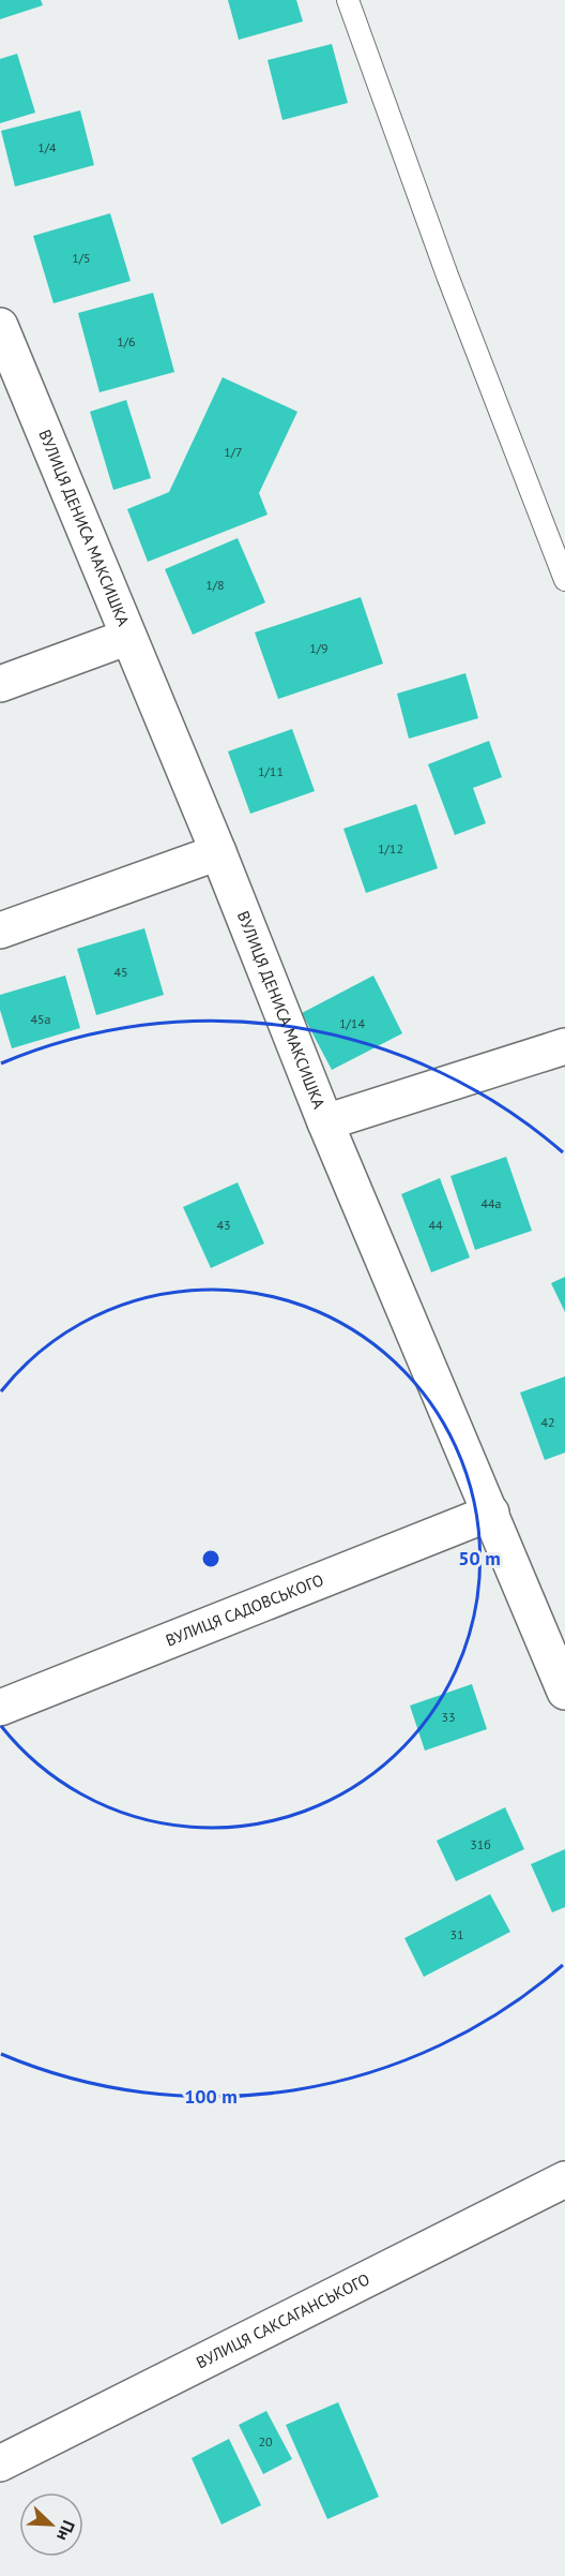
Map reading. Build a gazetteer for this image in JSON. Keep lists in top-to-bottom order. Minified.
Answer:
{"streets":{"street":["ВУЛИЦЯ ДЕНИСА МАКСИШКА","ВУЛИЦЯ САДОВСЬКОГО","ВУЛИЦЯ САКСАГАНСЬКОГО"]},"crossings":[["ВУЛИЦЯ ДЕНИСА МАКСИШКА","ВУЛИЦЯ САДОВСЬКОГО"]],"house_numbers":["1/4","1/5","1/6","1/7","1/8","1/9","1/11","1/12","45","45а","1/14","44а","43","44","42","33","31б","31","20"],"north":"bottom right","rings":["50 m","100 m"]}
